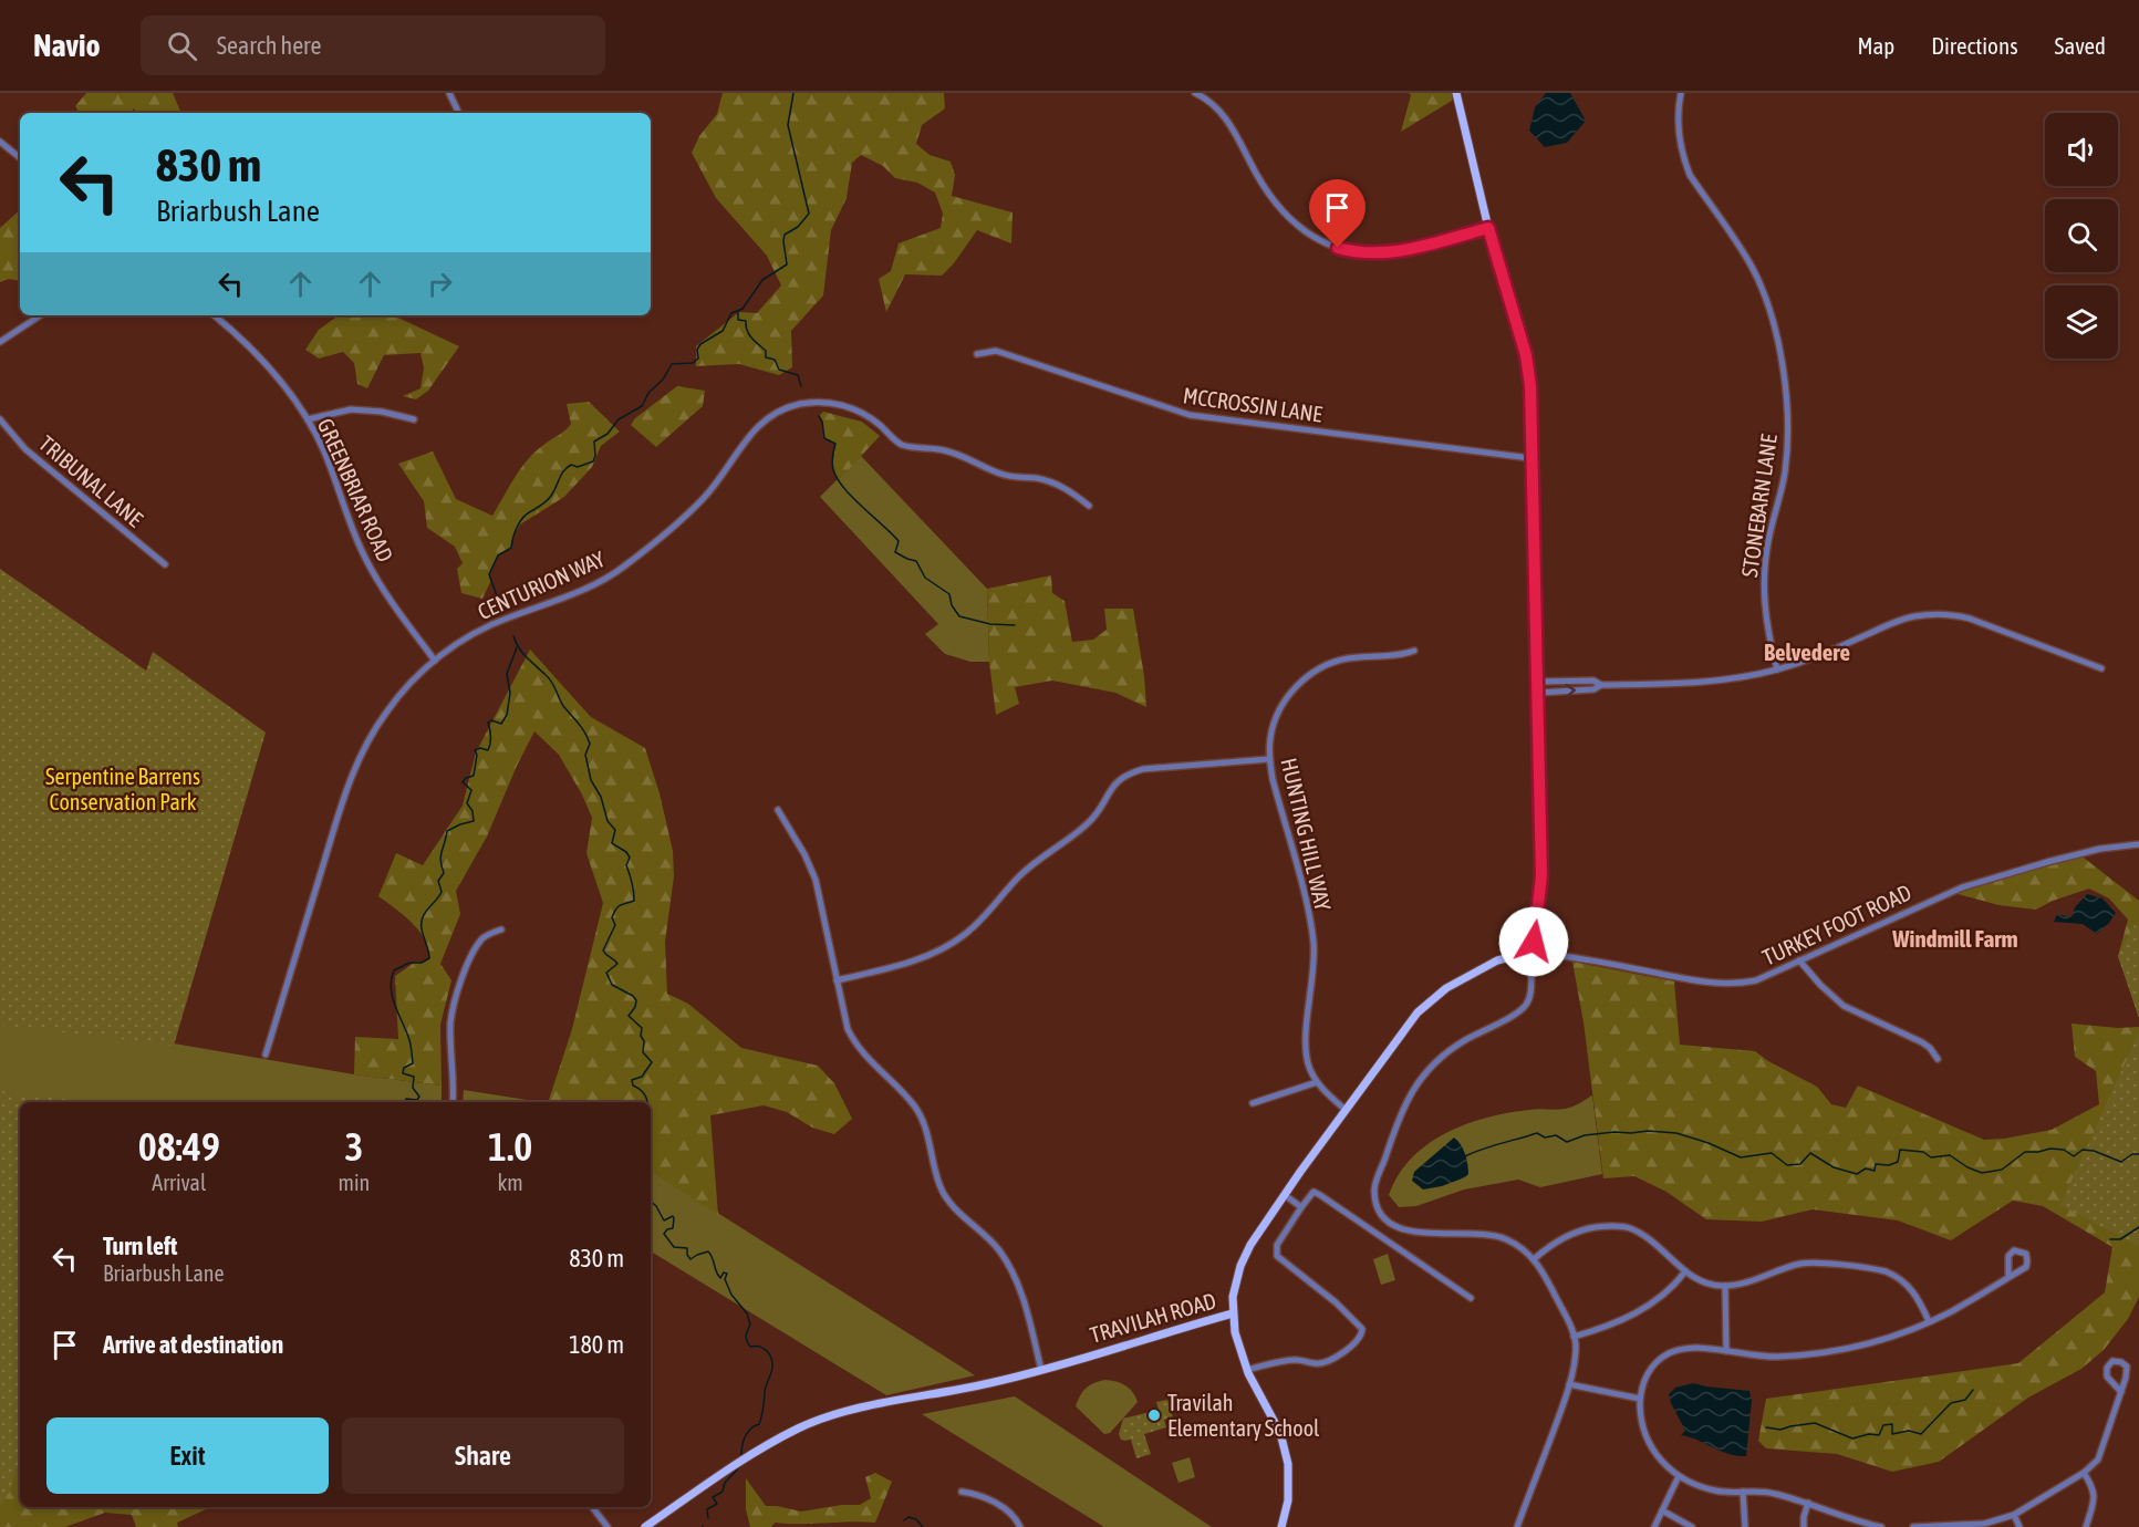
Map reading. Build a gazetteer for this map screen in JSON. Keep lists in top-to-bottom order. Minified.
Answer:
{"streets":{"main road":["TRAVILAH ROAD"],"street":["MCCROSSIN LANE","TRIBUNAL LANE","GREENBRIAR ROAD","STONEBARN LANE","CENTURION WAY","HUNTING HILL WAY","TURKEY FOOT ROAD"]},"crossings":[["GREENBRIAR ROAD","CENTURION WAY"],["HUNTING HILL WAY","TRAVILAH ROAD"],["TURKEY FOOT ROAD","TRAVILAH ROAD"]],"districts":["Belvedere","Windmill Farm"],"parks":["Serpentine Barrens Conservation Park"],"places":["Travilah Elementary School"],"page":{"header":"Navio","search":"Search here","nav":["Map","Directions","Saved"],"turn":["830 m","Briarbush Lane"],"eta":["08:49","Arrival","3","min","1.0","km"],"list":[{"name":"Turn left","note":"Briarbush Lane","value":"830 m"},{"name":"Arrive at destination","value":"180 m"}],"buttons":["Exit","Share"]}}
